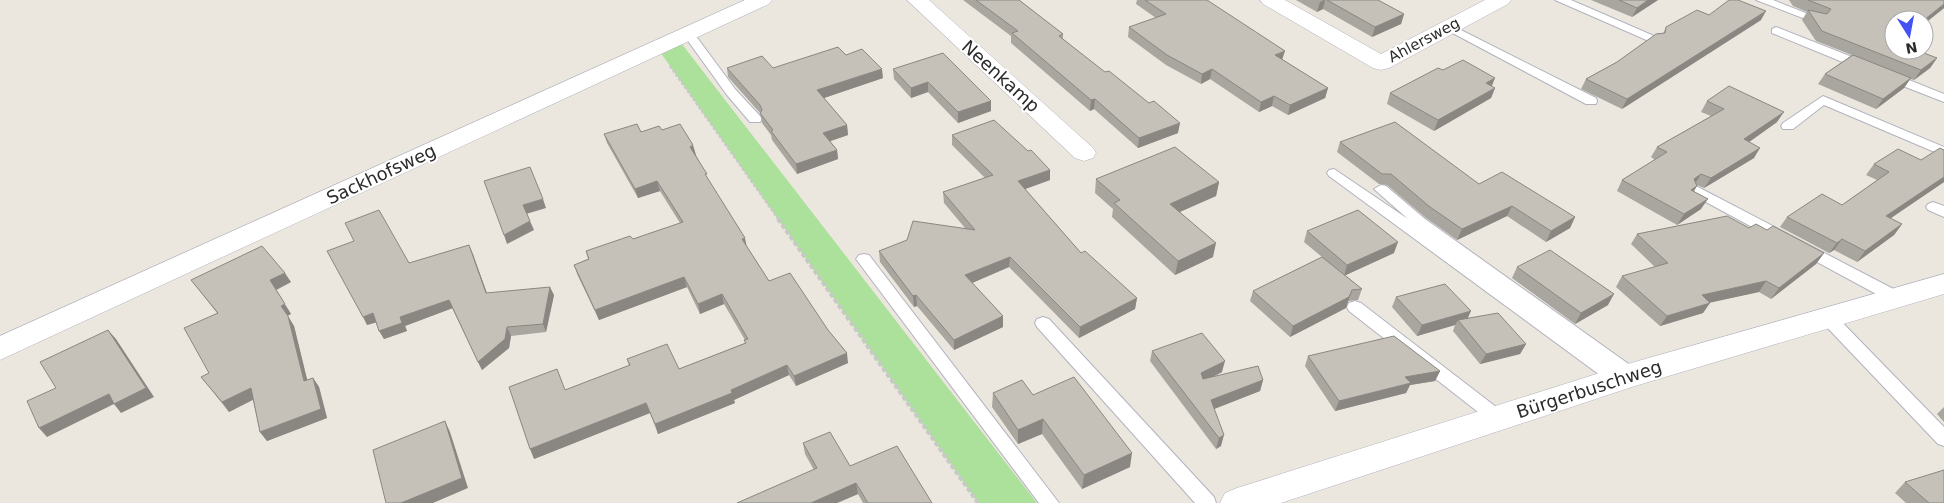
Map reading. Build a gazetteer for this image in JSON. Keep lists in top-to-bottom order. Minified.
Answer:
{"streets":{"street":["Ahlersweg","Neenkamp","Sackhofsweg","Bürgerbuschweg"]},"north":"bottom"}
